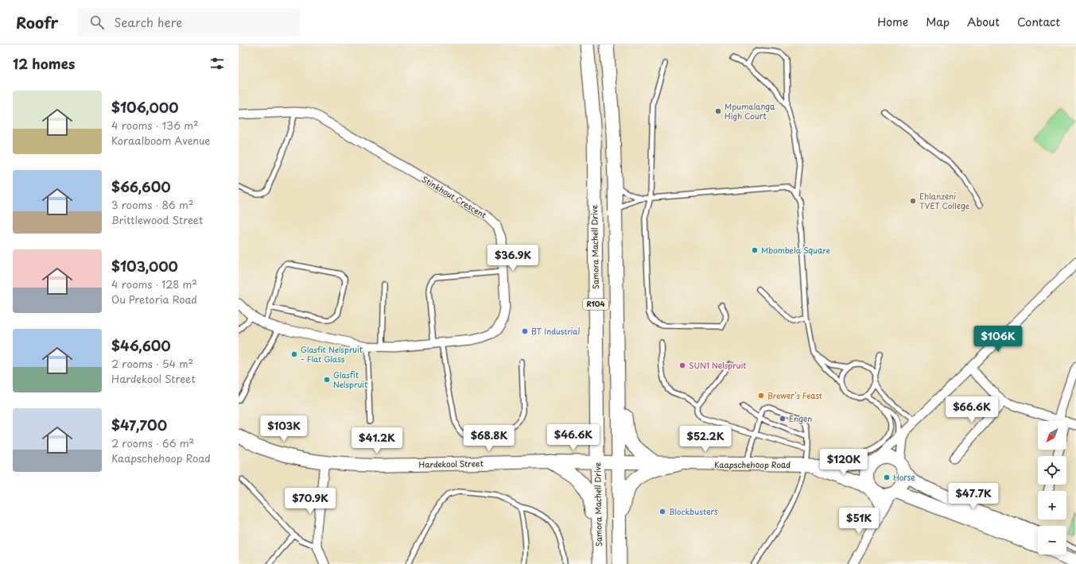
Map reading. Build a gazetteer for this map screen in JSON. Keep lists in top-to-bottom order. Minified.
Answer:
{"streets":{"main road":["Samora Machell Drive","R104","Hardekool Street","Kaapschehoop Road"],"street":["Stinkhout Crescent"]},"crossings":[["Samora Machell Drive","Hardekool Street"],["Samora Machell Drive","Kaapschehoop Road"],["R104","Kaapschehoop Road"],["Hardekool Street","Kaapschehoop Road"]],"places":["Mpumalanga High Court","Ehlanzeni TVET College","Mbombela Square","BT Industrial","Glasfit Nelspruit - Flat Glass","SUN1 Nelspruit","Glasfit Nelspruit","Brewer's Feast","Engen","Horse","Blockbusters"],"north":"bottom left","page":{"header":"Roofr","search":"Search here","nav":["Home","Map","About","Contact"],"heading":"12 homes","list":[{"name":"$106,000","note":"4 rooms · 136 m² · Koraalboom Avenue"},{"name":"$66,600","note":"3 rooms · 86 m² · Brittlewood Street"},{"name":"$103,000","note":"4 rooms · 128 m² · Ou Pretoria Road"},{"name":"$46,600","note":"2 rooms · 54 m² · Hardekool Street"},{"name":"$47,700","note":"2 rooms · 66 m² · Kaapschehoop Road"}],"price":["$36.9K","$106K","$66.6K","$103K","$46.6K","$68.8K","$52.2K","$41.2K","$120K","$47.7K","$70.9K","$51K"],"map_buttons":["+","−"]}}
